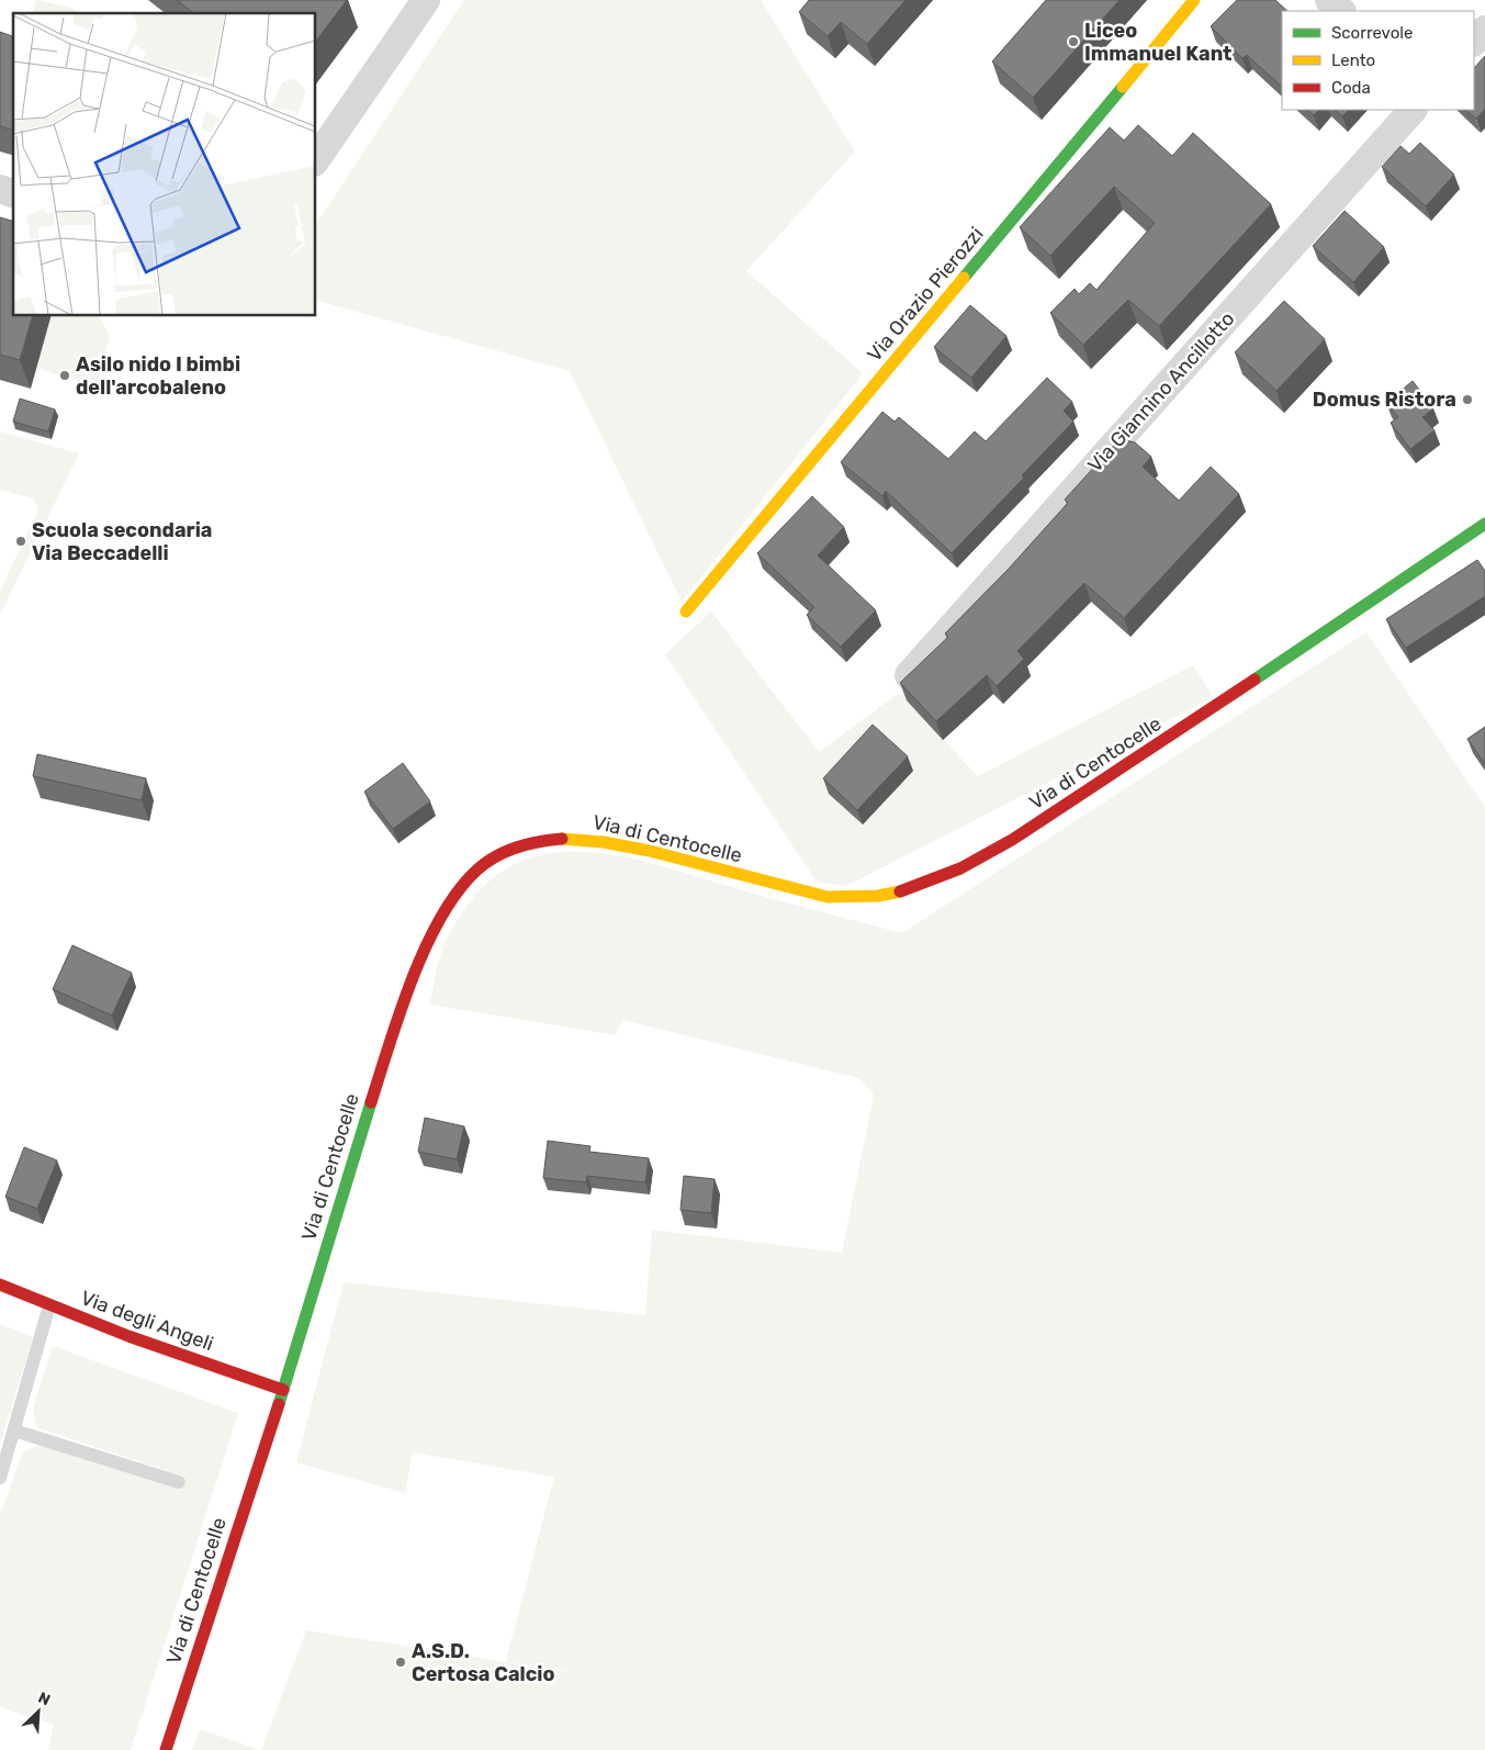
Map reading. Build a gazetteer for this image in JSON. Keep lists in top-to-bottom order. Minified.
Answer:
{"streets":{"street":["Via Orazio Pierozzi","Via Giannino Ancillotto","Via di Centocelle","Via degli Angeli"]},"crossings":[["Via di Centocelle","Via degli Angeli"]],"places":["Liceo Immanuel Kant","Asilo nido I bimbi dell'arcobaleno","Domus Ristora","Scuola secondaria Via Beccadelli","A.S.D. Certosa Calcio"],"legend":["Scorrevole","Lento","Coda"],"north":"top right"}
